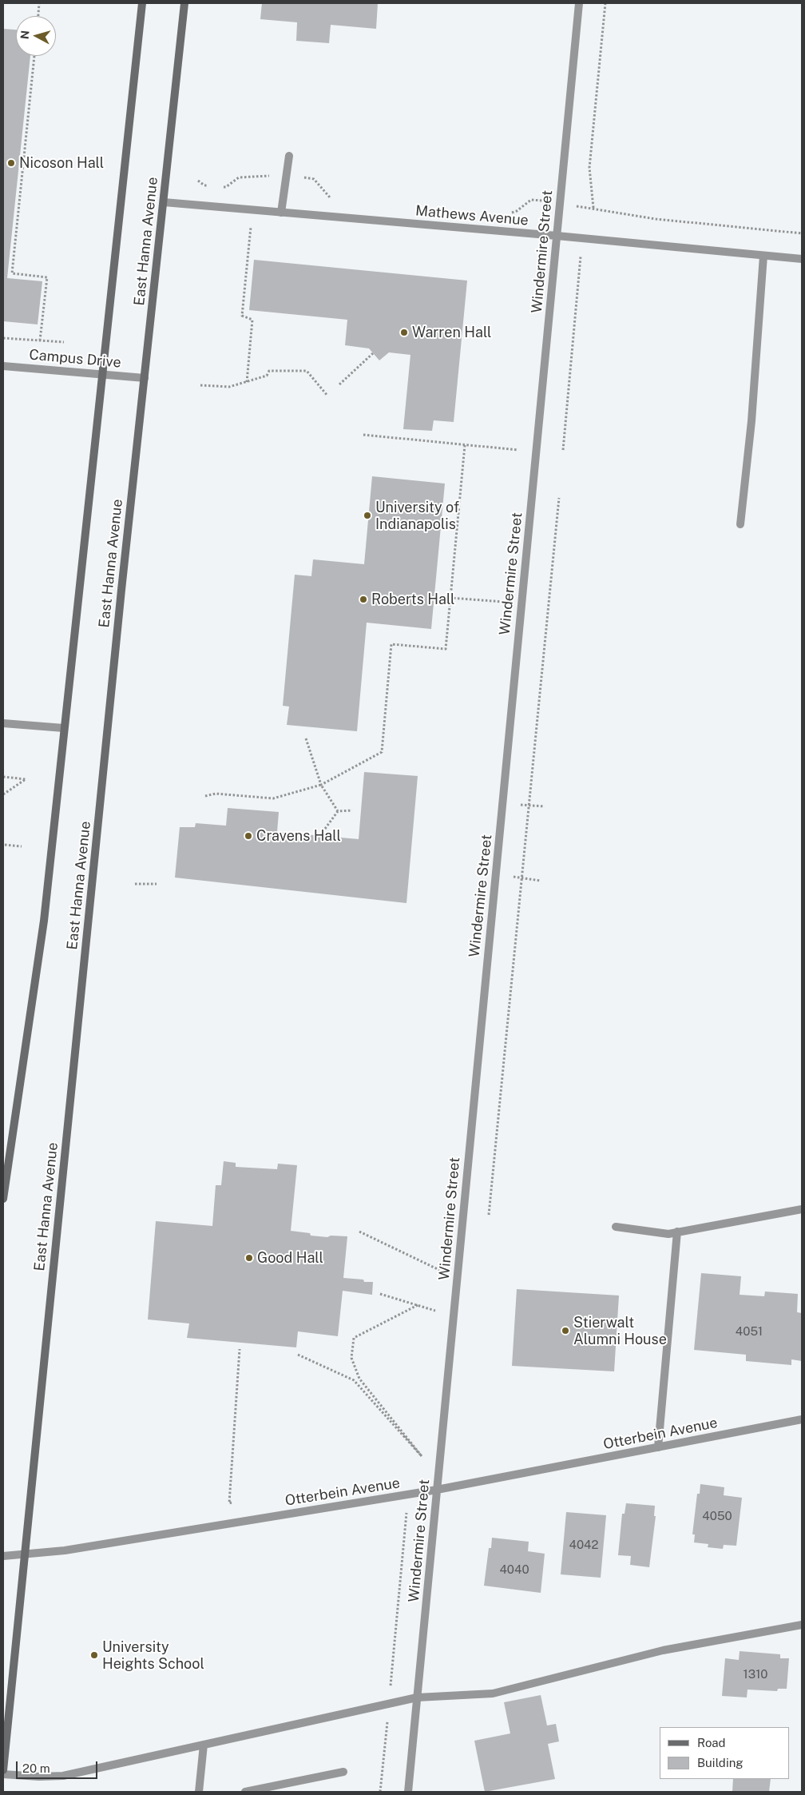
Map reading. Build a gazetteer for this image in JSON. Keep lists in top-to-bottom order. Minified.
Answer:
{"streets":{"main road":["East Hanna Avenue"],"street":["Mathews Avenue","Windermire Street","Campus Drive","Otterbein Avenue"]},"crossings":[["Mathews Avenue","East Hanna Avenue"],["Mathews Avenue","Windermire Street"],["East Hanna Avenue","Campus Drive"],["East Hanna Avenue","Otterbein Avenue"],["Windermire Street","Otterbein Avenue"]],"places":["Nicoson Hall","Warren Hall","University of Indianapolis","Roberts Hall","Cravens Hall","Good Hall","Stierwalt Alumni House","University Heights School"],"house_numbers":["4051","4050","4042","4040","1310"],"legend":["Road","Building"],"scale_bar":"20 m","north":"left"}
